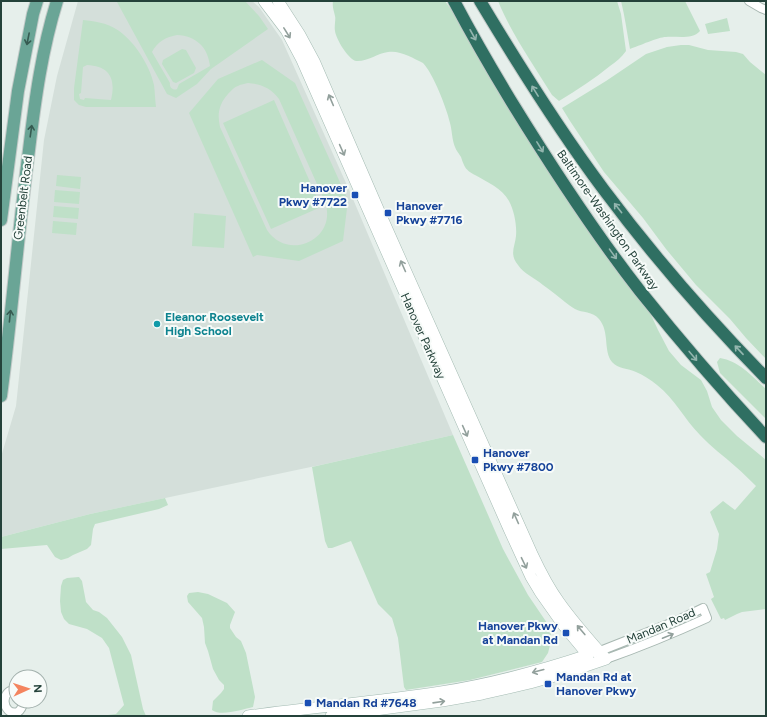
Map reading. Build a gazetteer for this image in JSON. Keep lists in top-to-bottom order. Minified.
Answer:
{"streets":{"highway":["Baltimore-Washington Parkway"],"main road":["Greenbelt Road"],"street":["Hanover Parkway","Mandan Road"]},"crossings":[["Hanover Parkway","Mandan Road"]],"places":{"transit":["Hanover Pkwy #7722","Hanover Pkwy #7716","Hanover Pkwy #7800","Hanover Pkwy at Mandan Rd","Mandan Rd at Hanover Pkwy","Mandan Rd #7648"],"other":["Eleanor Roosevelt High School"]},"north":"right"}
